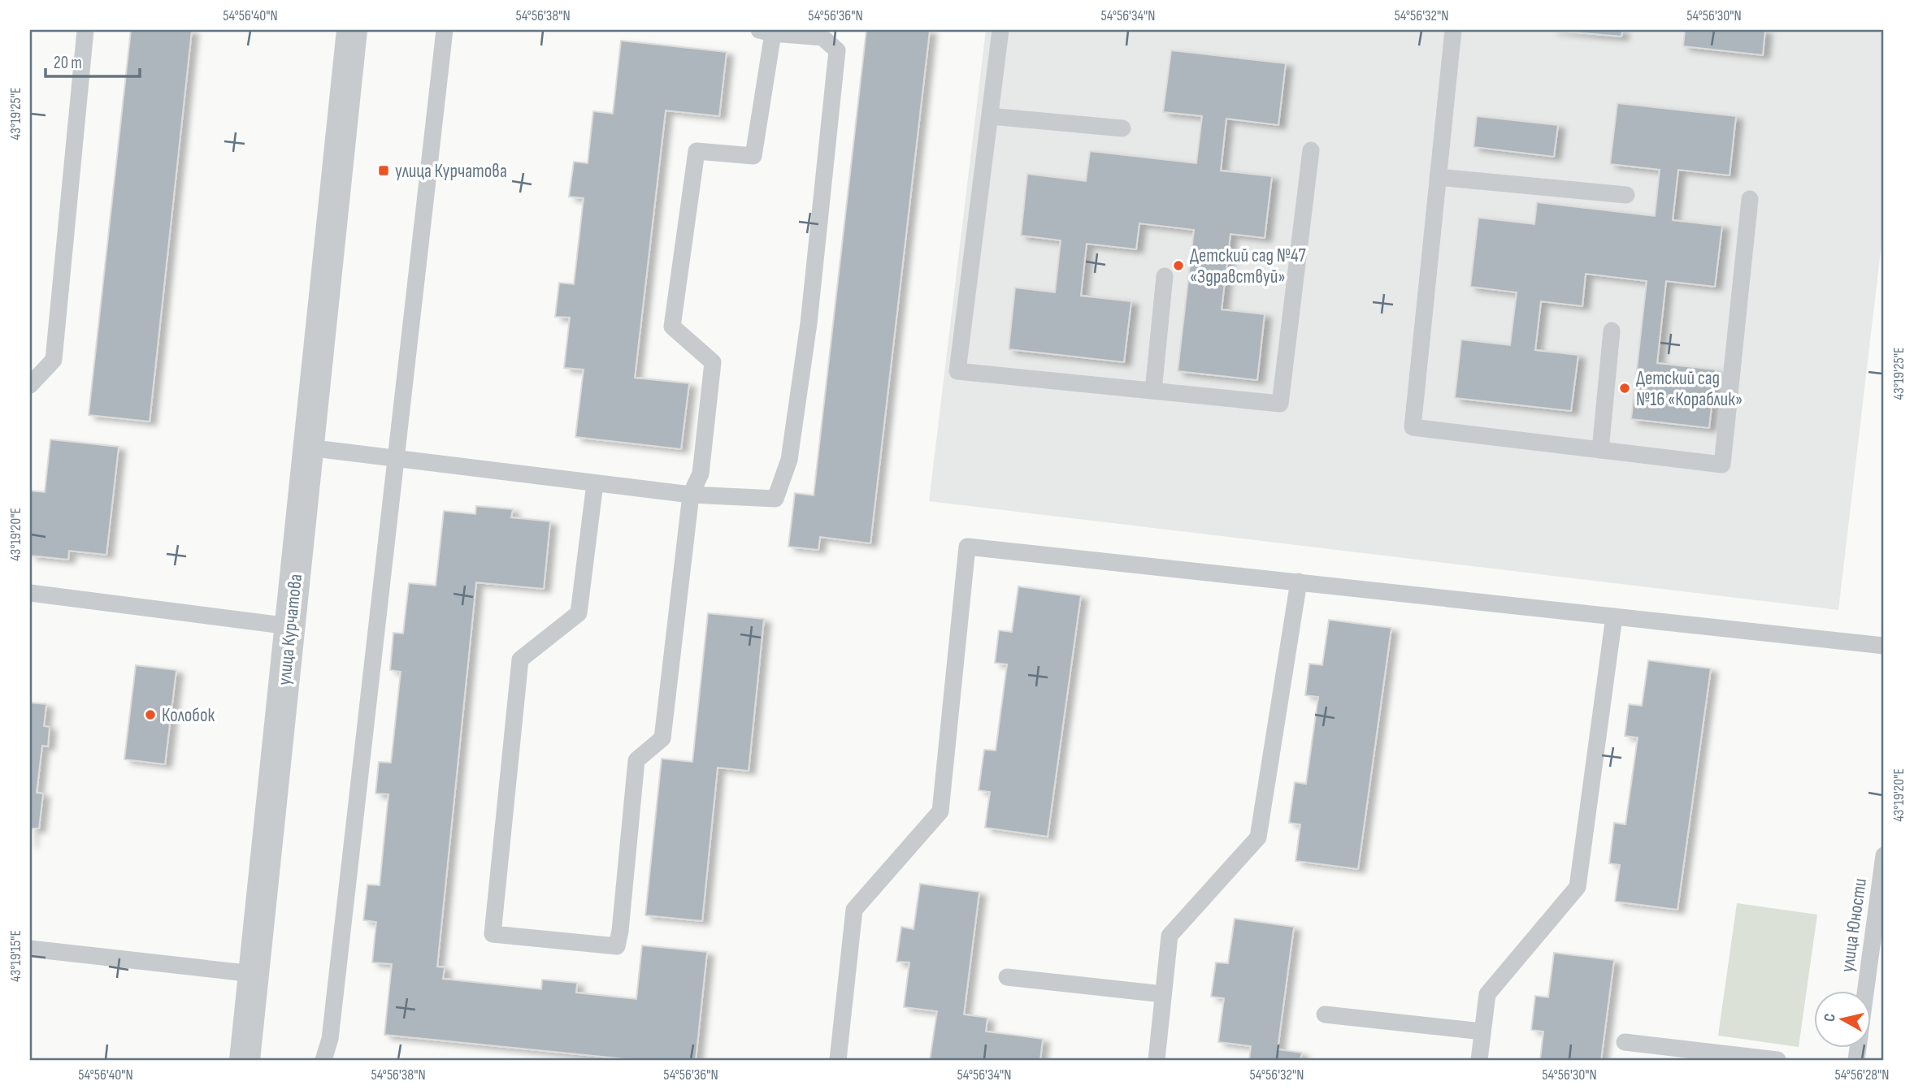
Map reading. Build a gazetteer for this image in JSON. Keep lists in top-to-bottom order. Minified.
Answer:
{"streets":{"street":["улица Курчатова"],"lane":["улица Юности"]},"places":{"transit":["улица Курчатова"],"other":["Детский сад №47 «Здравствуй»","Детский сад №16 «Кораблик»","Колобок"]},"scale_bar":"20 m","north":"left","coordinates":["54°56'40\"N","54°56'38\"N","54°56'36\"N","54°56'34\"N","54°56'32\"N","54°56'30\"N","43°19'25\"E","43°19'20\"E","43°19'15\"E","54°56'28\"N"]}
